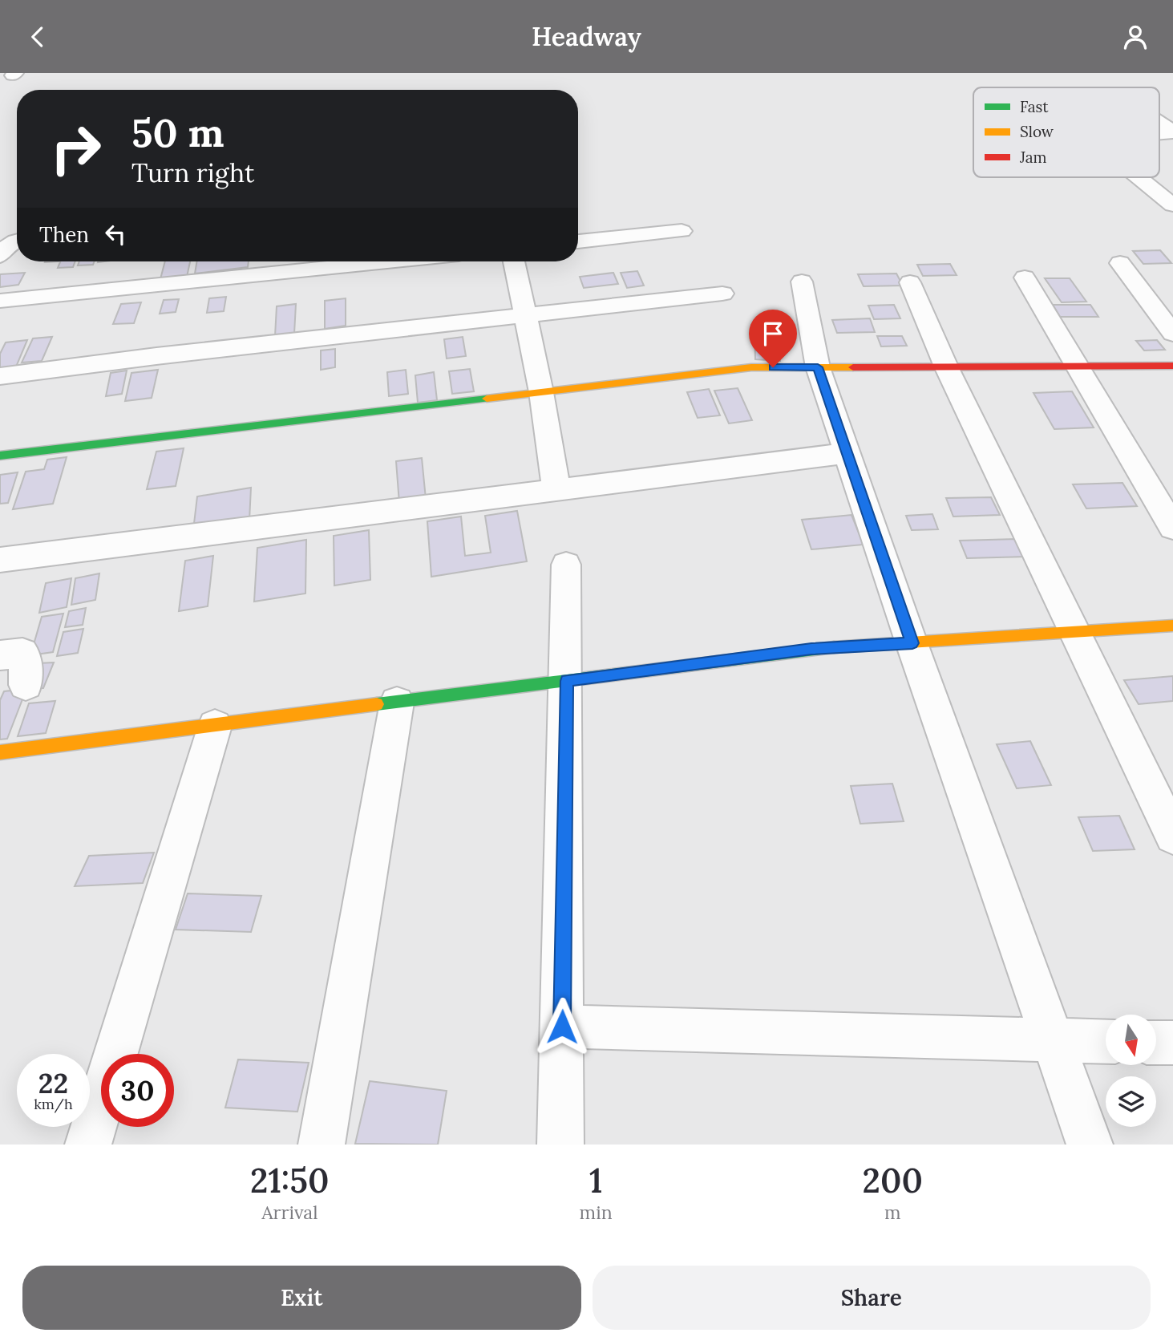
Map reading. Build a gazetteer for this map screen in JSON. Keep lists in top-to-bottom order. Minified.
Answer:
{"legend":["Fast","Slow","Jam"],"north":"bottom","page":{"header":"Headway","turn":["50 m","Turn right"],"then":"Then","speed":"22 km/h","limit":"30","eta":["21:50","Arrival","1","min","200","m"],"buttons":["Exit","Share"]}}
